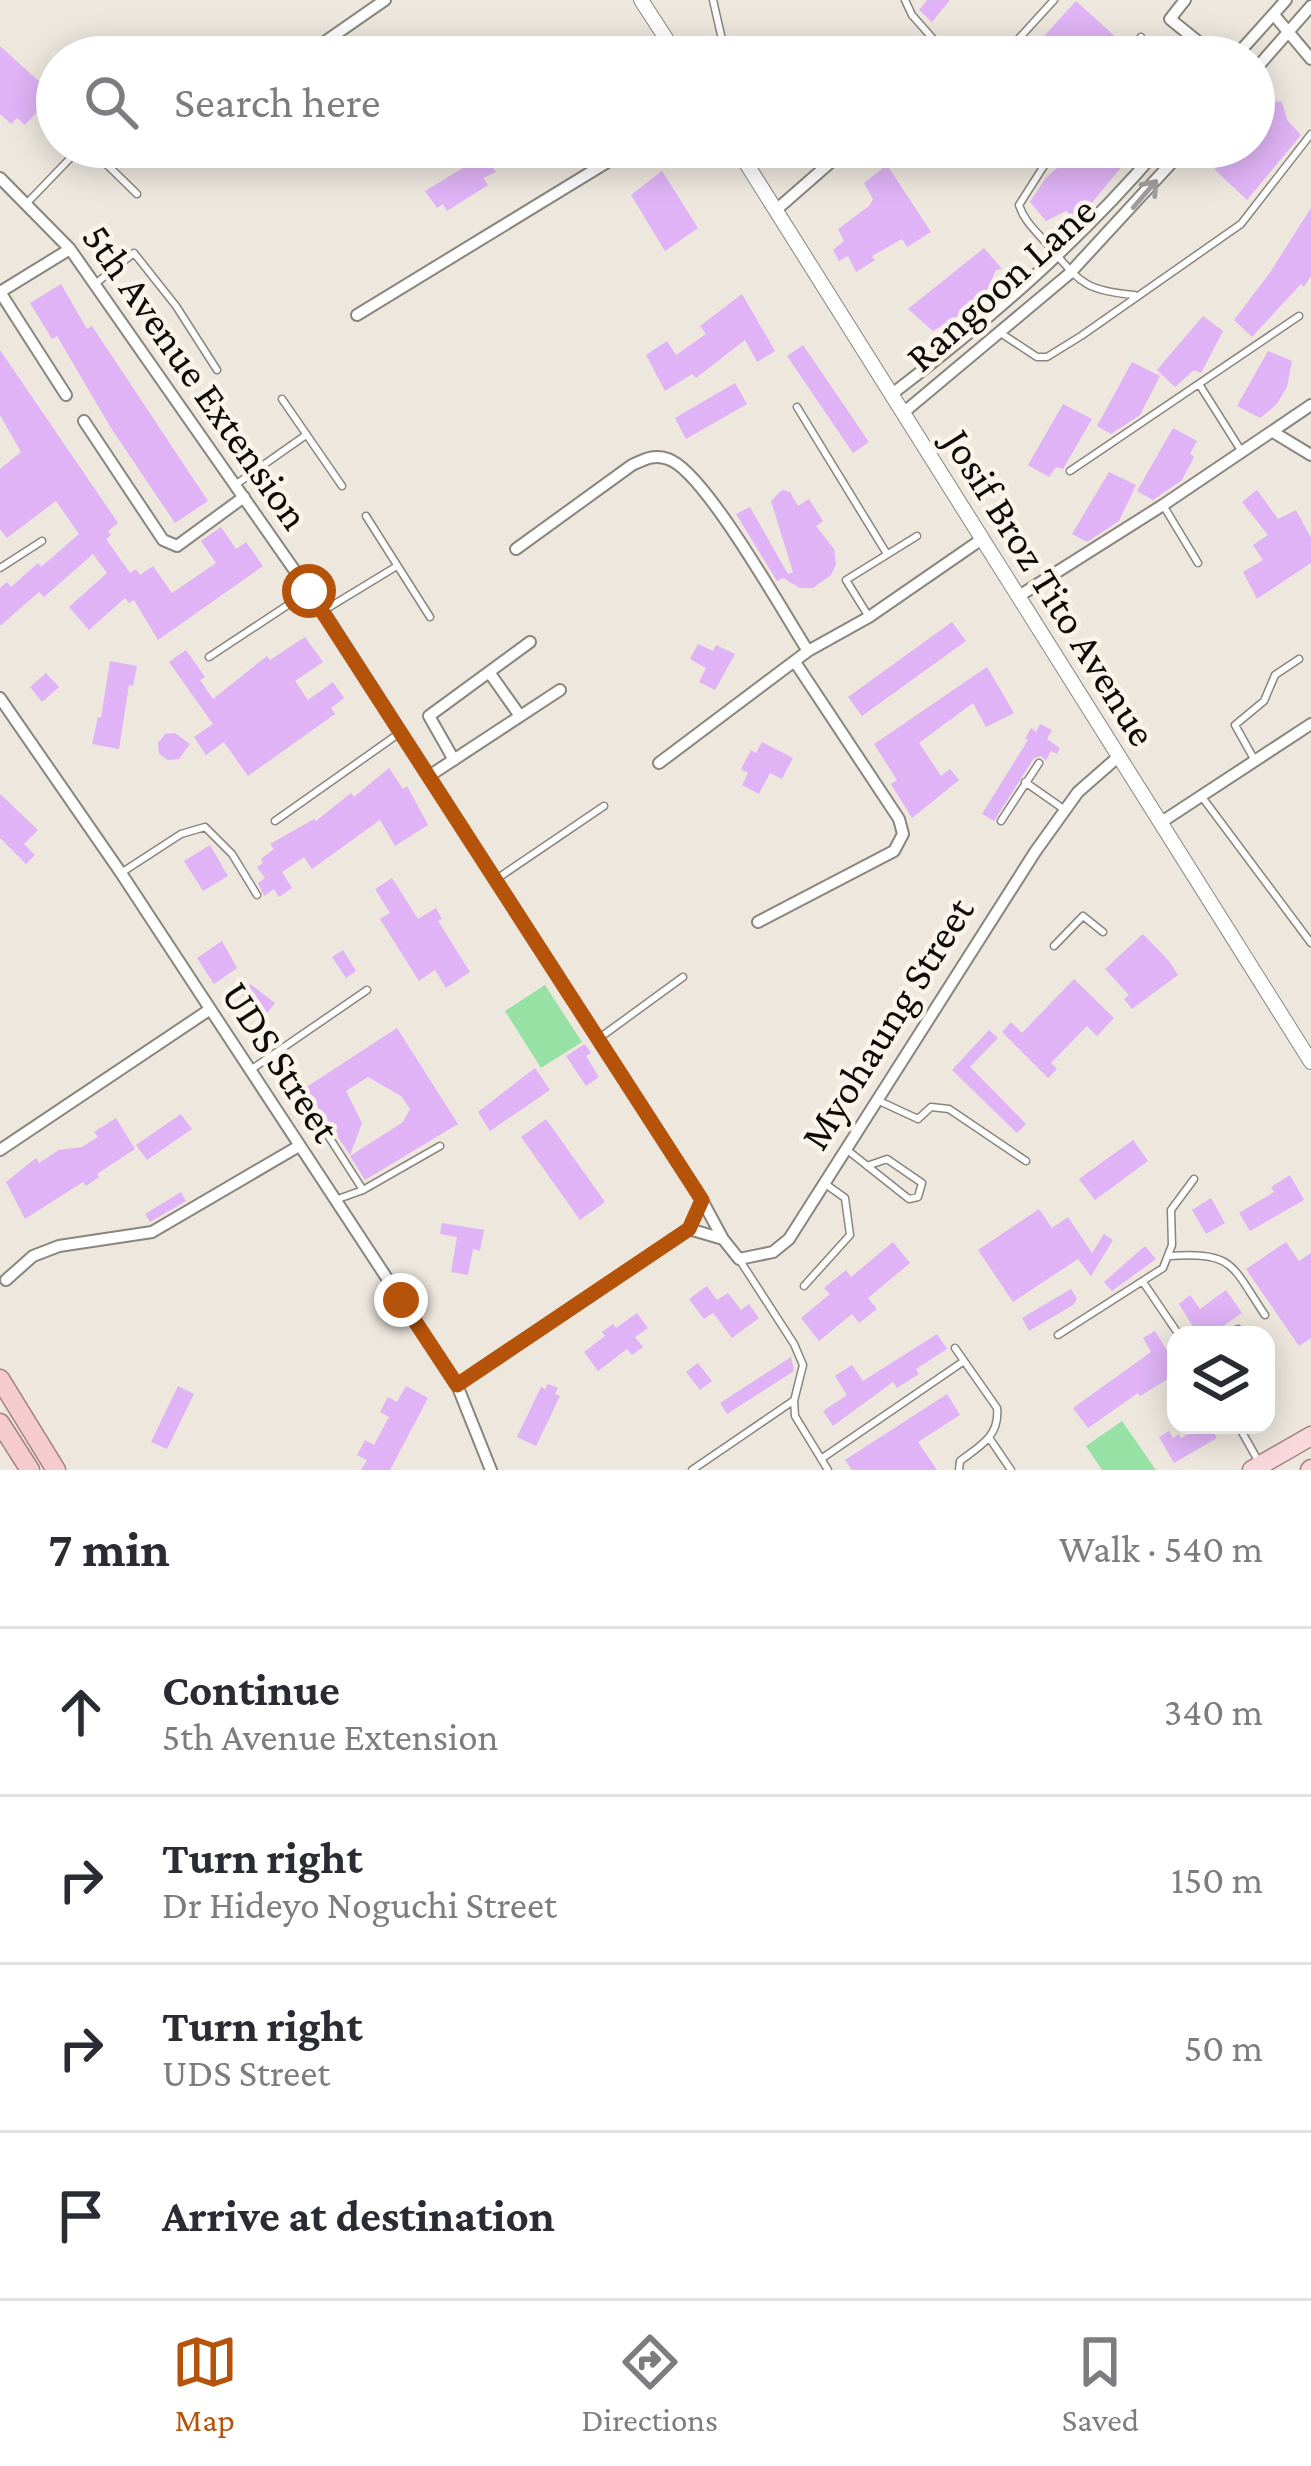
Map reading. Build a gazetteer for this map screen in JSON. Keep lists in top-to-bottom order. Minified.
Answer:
{"streets":{"street":["Rangoon Lane","5th Avenue Extension","Josif Broz Tito Avenue","Myohaung Street","UDS Street"]},"crossings":[["Rangoon Lane","Josif Broz Tito Avenue"],["Josif Broz Tito Avenue","Myohaung Street"]],"page":{"search":"Search here","heading":["7 min","Walk · 540 m"],"list":[["Continue","5th Avenue Extension","340 m"],["Turn right","Dr Hideyo Noguchi Street","150 m"],["Turn right","UDS Street","50 m"],"Arrive at destination"],"nav":["Map","Directions","Saved"]}}
